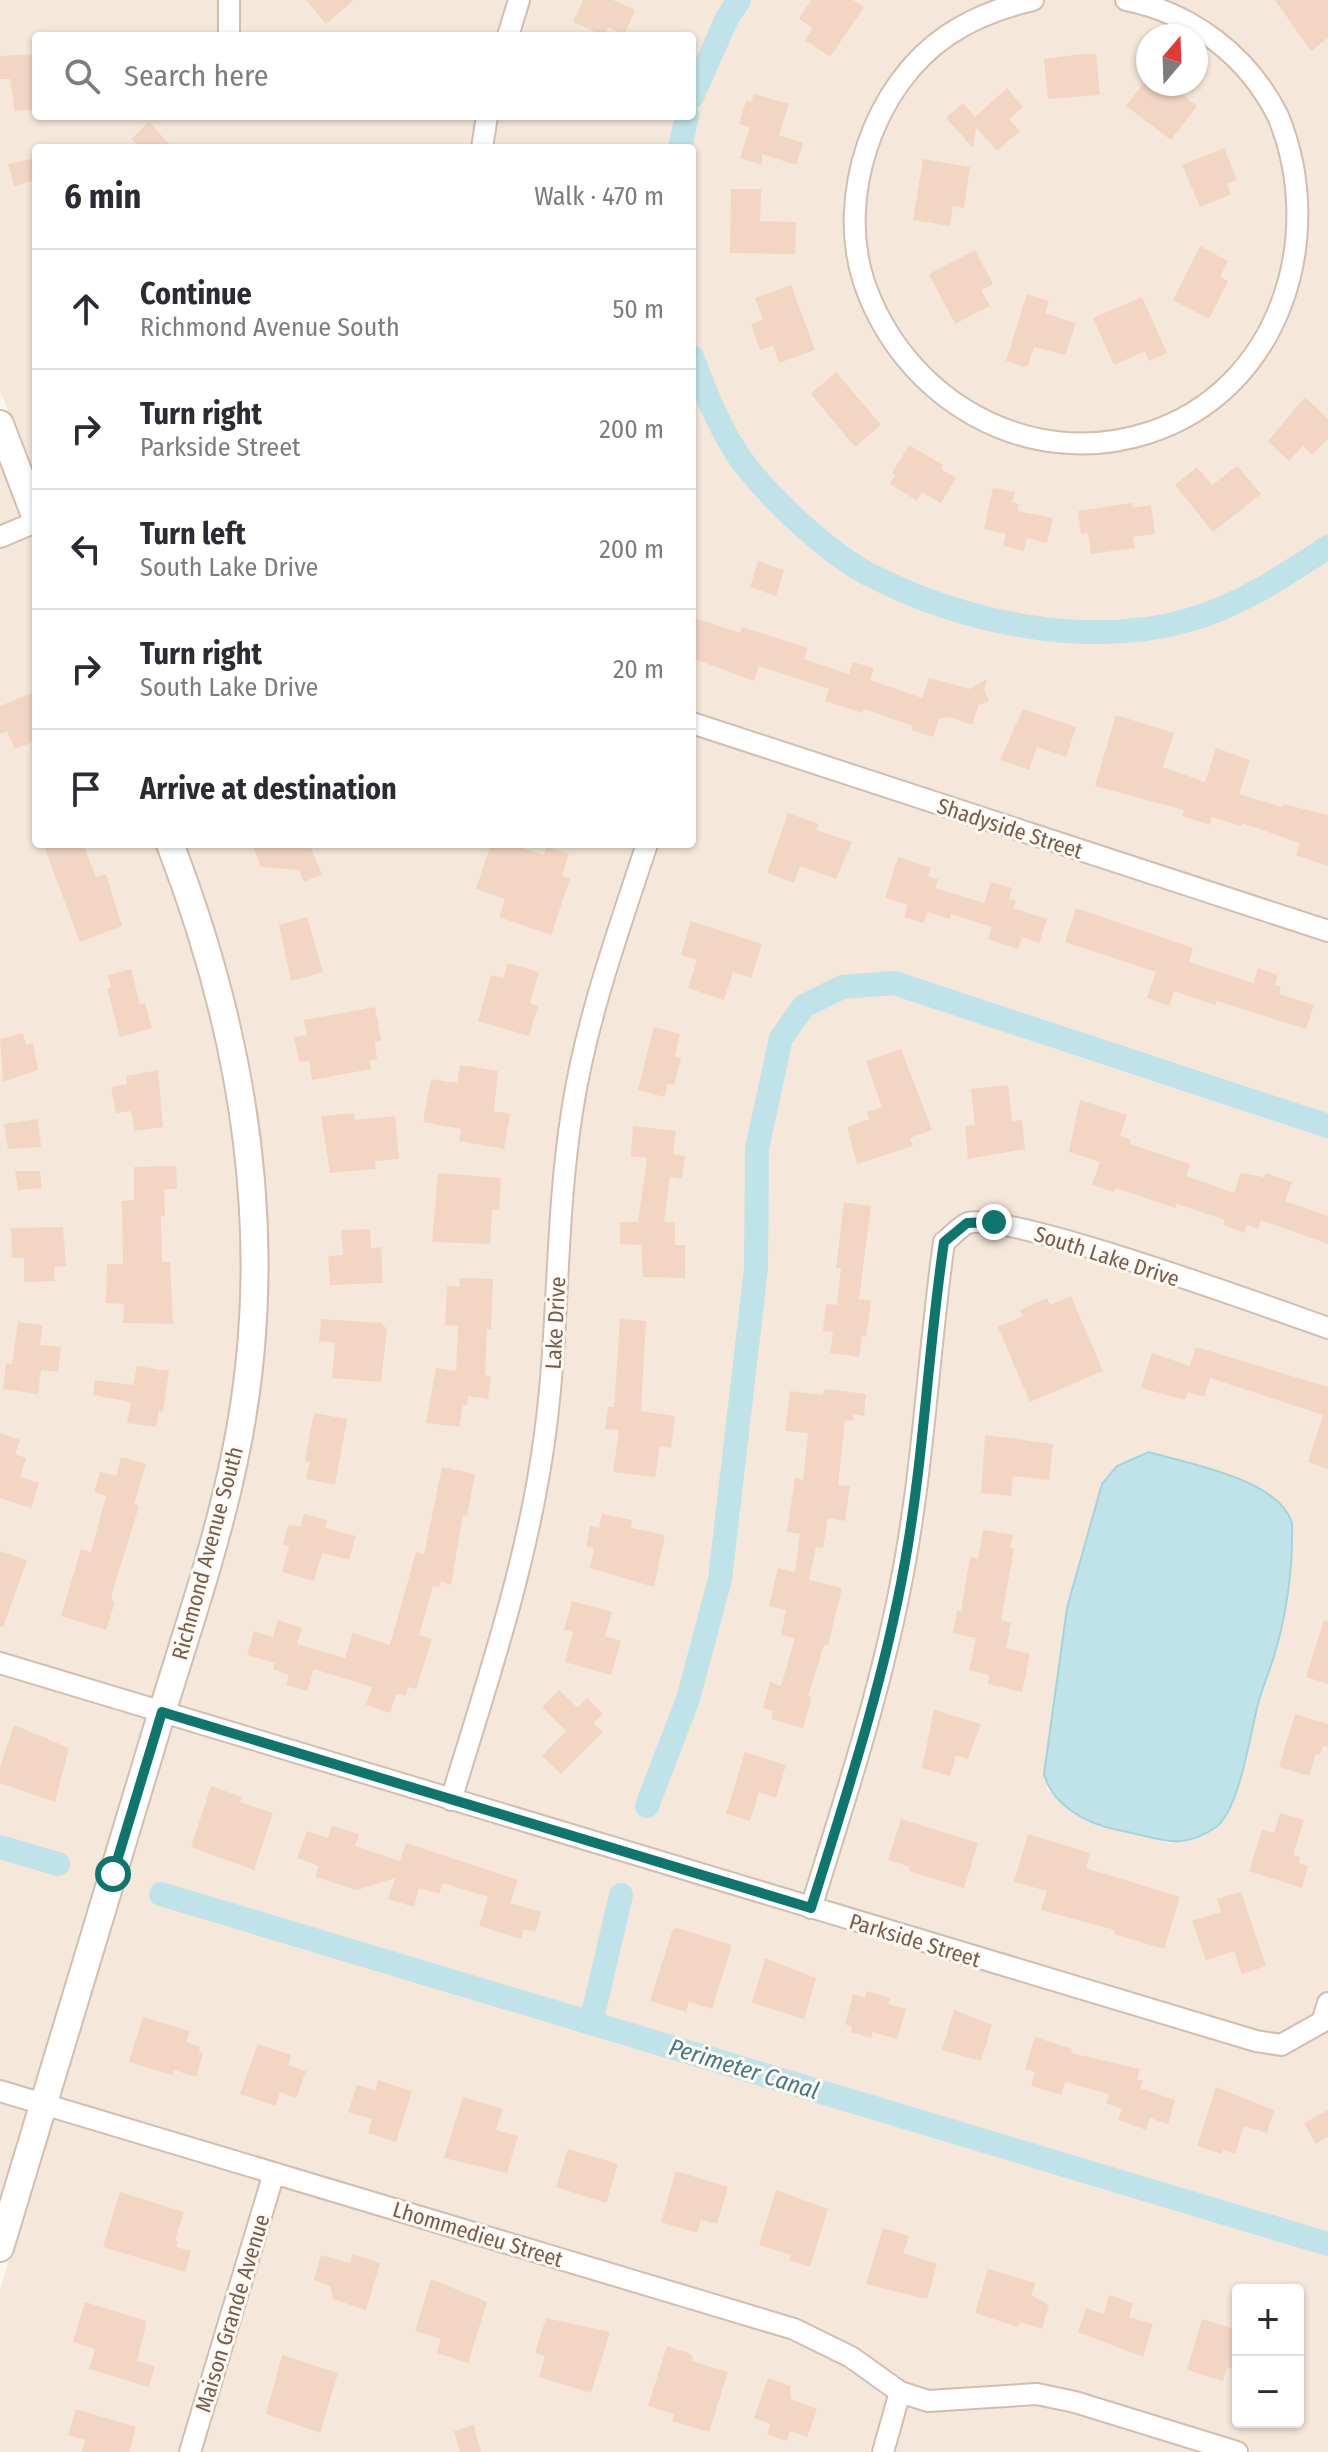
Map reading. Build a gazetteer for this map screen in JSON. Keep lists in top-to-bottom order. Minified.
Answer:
{"streets":{"street":["Shadyside Street","South Lake Drive","Lake Drive","Richmond Avenue South","Parkside Street","Lhommedieu Street","Maison Grande Avenue"]},"crossings":[["South Lake Drive","Parkside Street"],["Lake Drive","Parkside Street"],["Richmond Avenue South","Parkside Street"],["Richmond Avenue South","Lhommedieu Street"],["Lhommedieu Street","Maison Grande Avenue"]],"water":["Perimeter Canal"],"north":"top","page":{"search":"Search here","heading":["6 min","Walk · 470 m"],"list":[["Continue","Richmond Avenue South","50 m"],["Turn right","Parkside Street","200 m"],["Turn left","South Lake Drive","200 m"],["Turn right","South Lake Drive","20 m"],"Arrive at destination"],"map_buttons":["+","−"]}}
